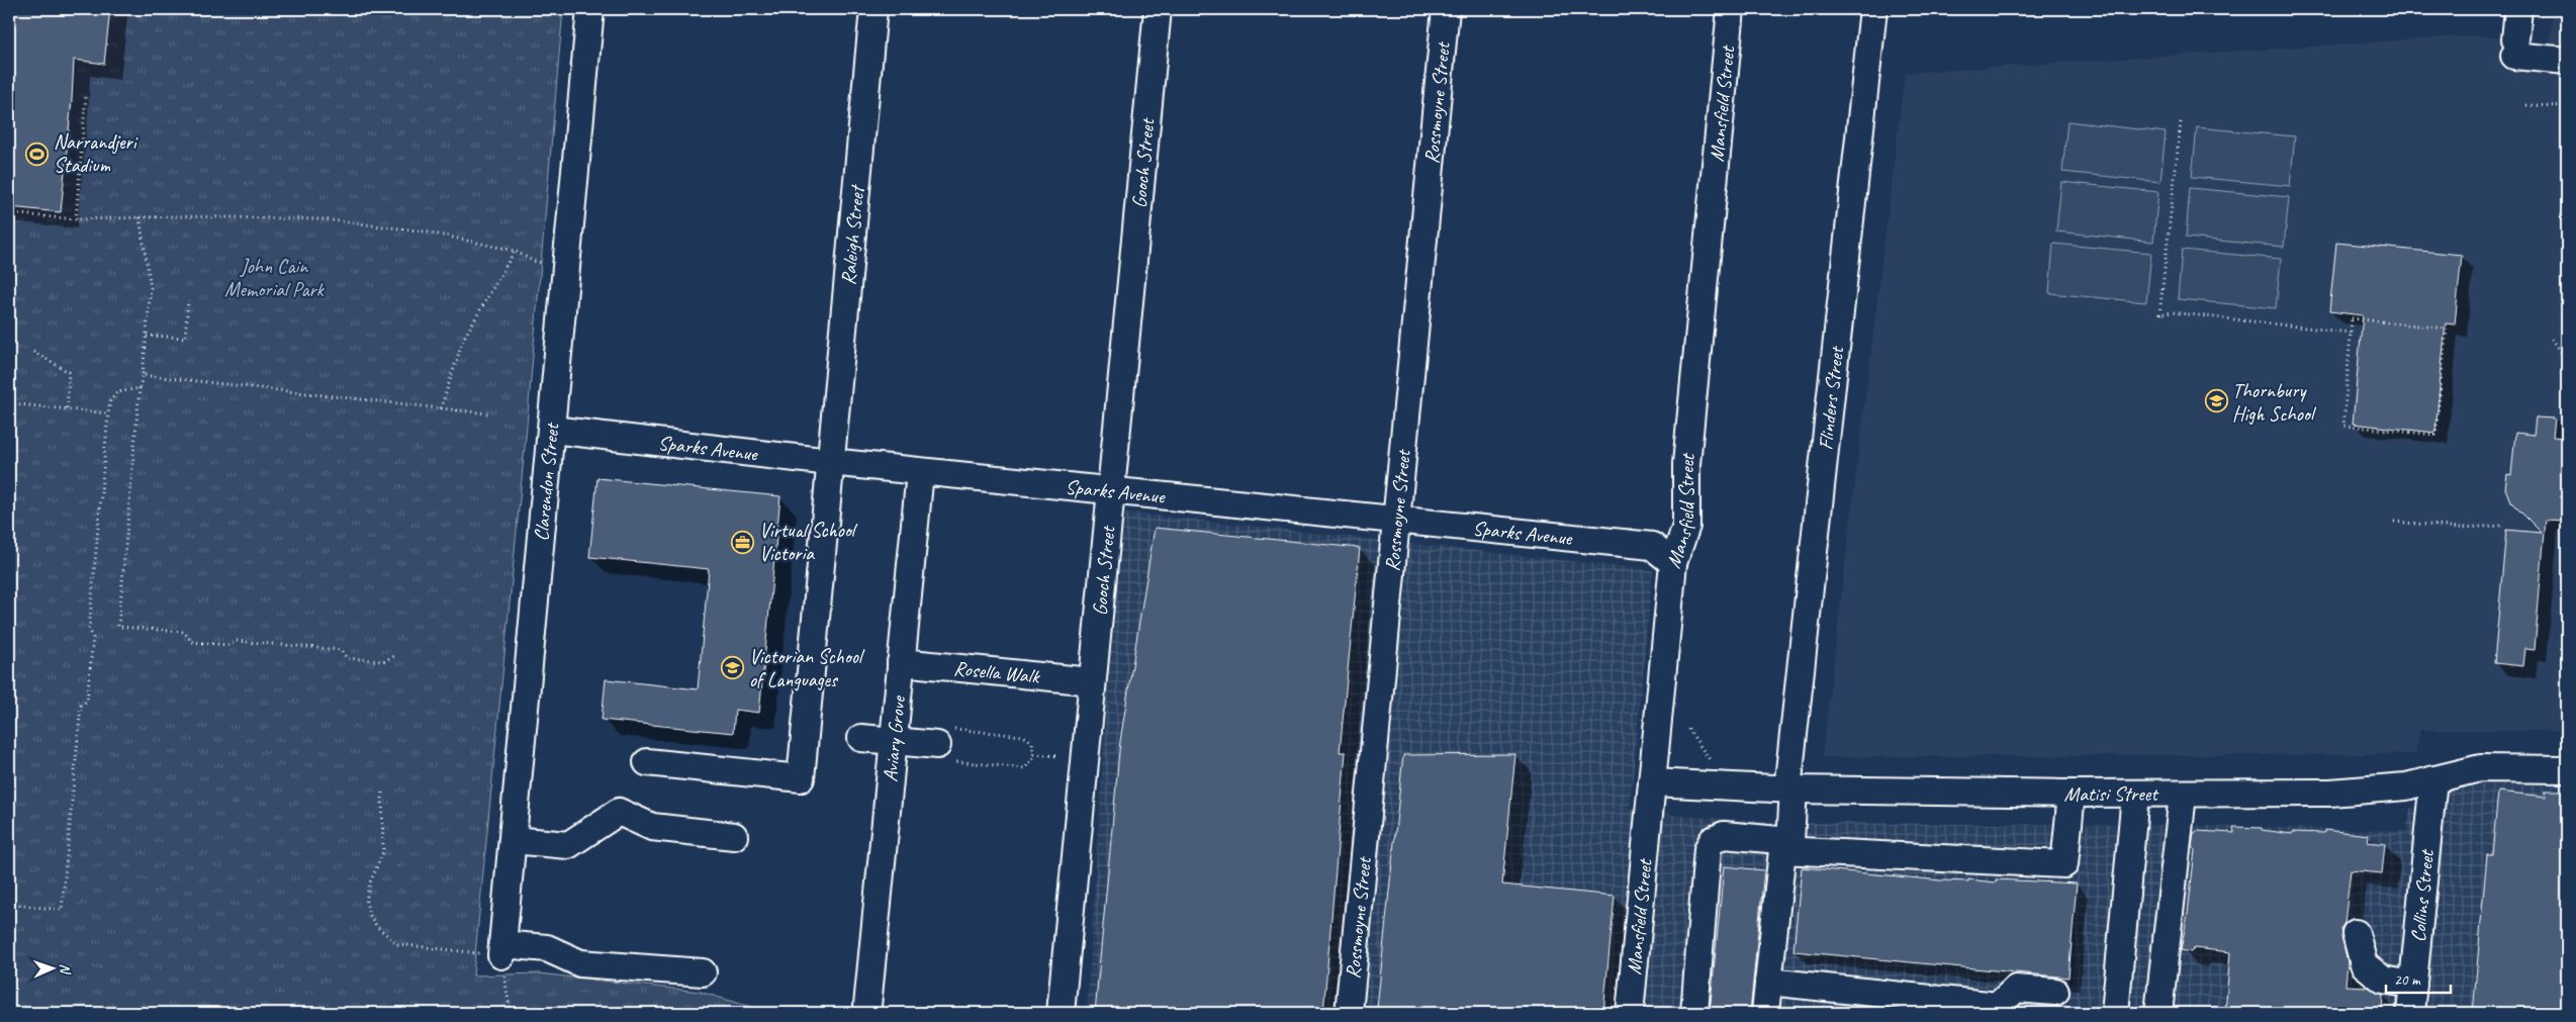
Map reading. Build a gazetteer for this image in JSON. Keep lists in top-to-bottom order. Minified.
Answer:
{"streets":{"street":["Rossmoyne Street","Mansfield Street","Gooch Street","Raleigh Street","Flinders Street","Sparks Avenue","Clarendon Street","Rosella Walk","Aviary Grove","Matisi Street","Collins Street"]},"crossings":[["Rossmoyne Street","Sparks Avenue"],["Mansfield Street","Sparks Avenue"],["Mansfield Street","Matisi Street"],["Gooch Street","Sparks Avenue"],["Gooch Street","Rosella Walk"],["Raleigh Street","Sparks Avenue"],["Flinders Street","Matisi Street"],["Sparks Avenue","Clarendon Street"],["Sparks Avenue","Aviary Grove"],["Rosella Walk","Aviary Grove"],["Matisi Street","Collins Street"]],"parks":["John Cain Memorial Park"],"places":{"sports":["Narrandjeri Stadium"],"school or university":["Thornbury High School","Victorian School of Languages"],"office":["Virtual School Victoria"]},"scale_bar":"20 m","north":"right"}
